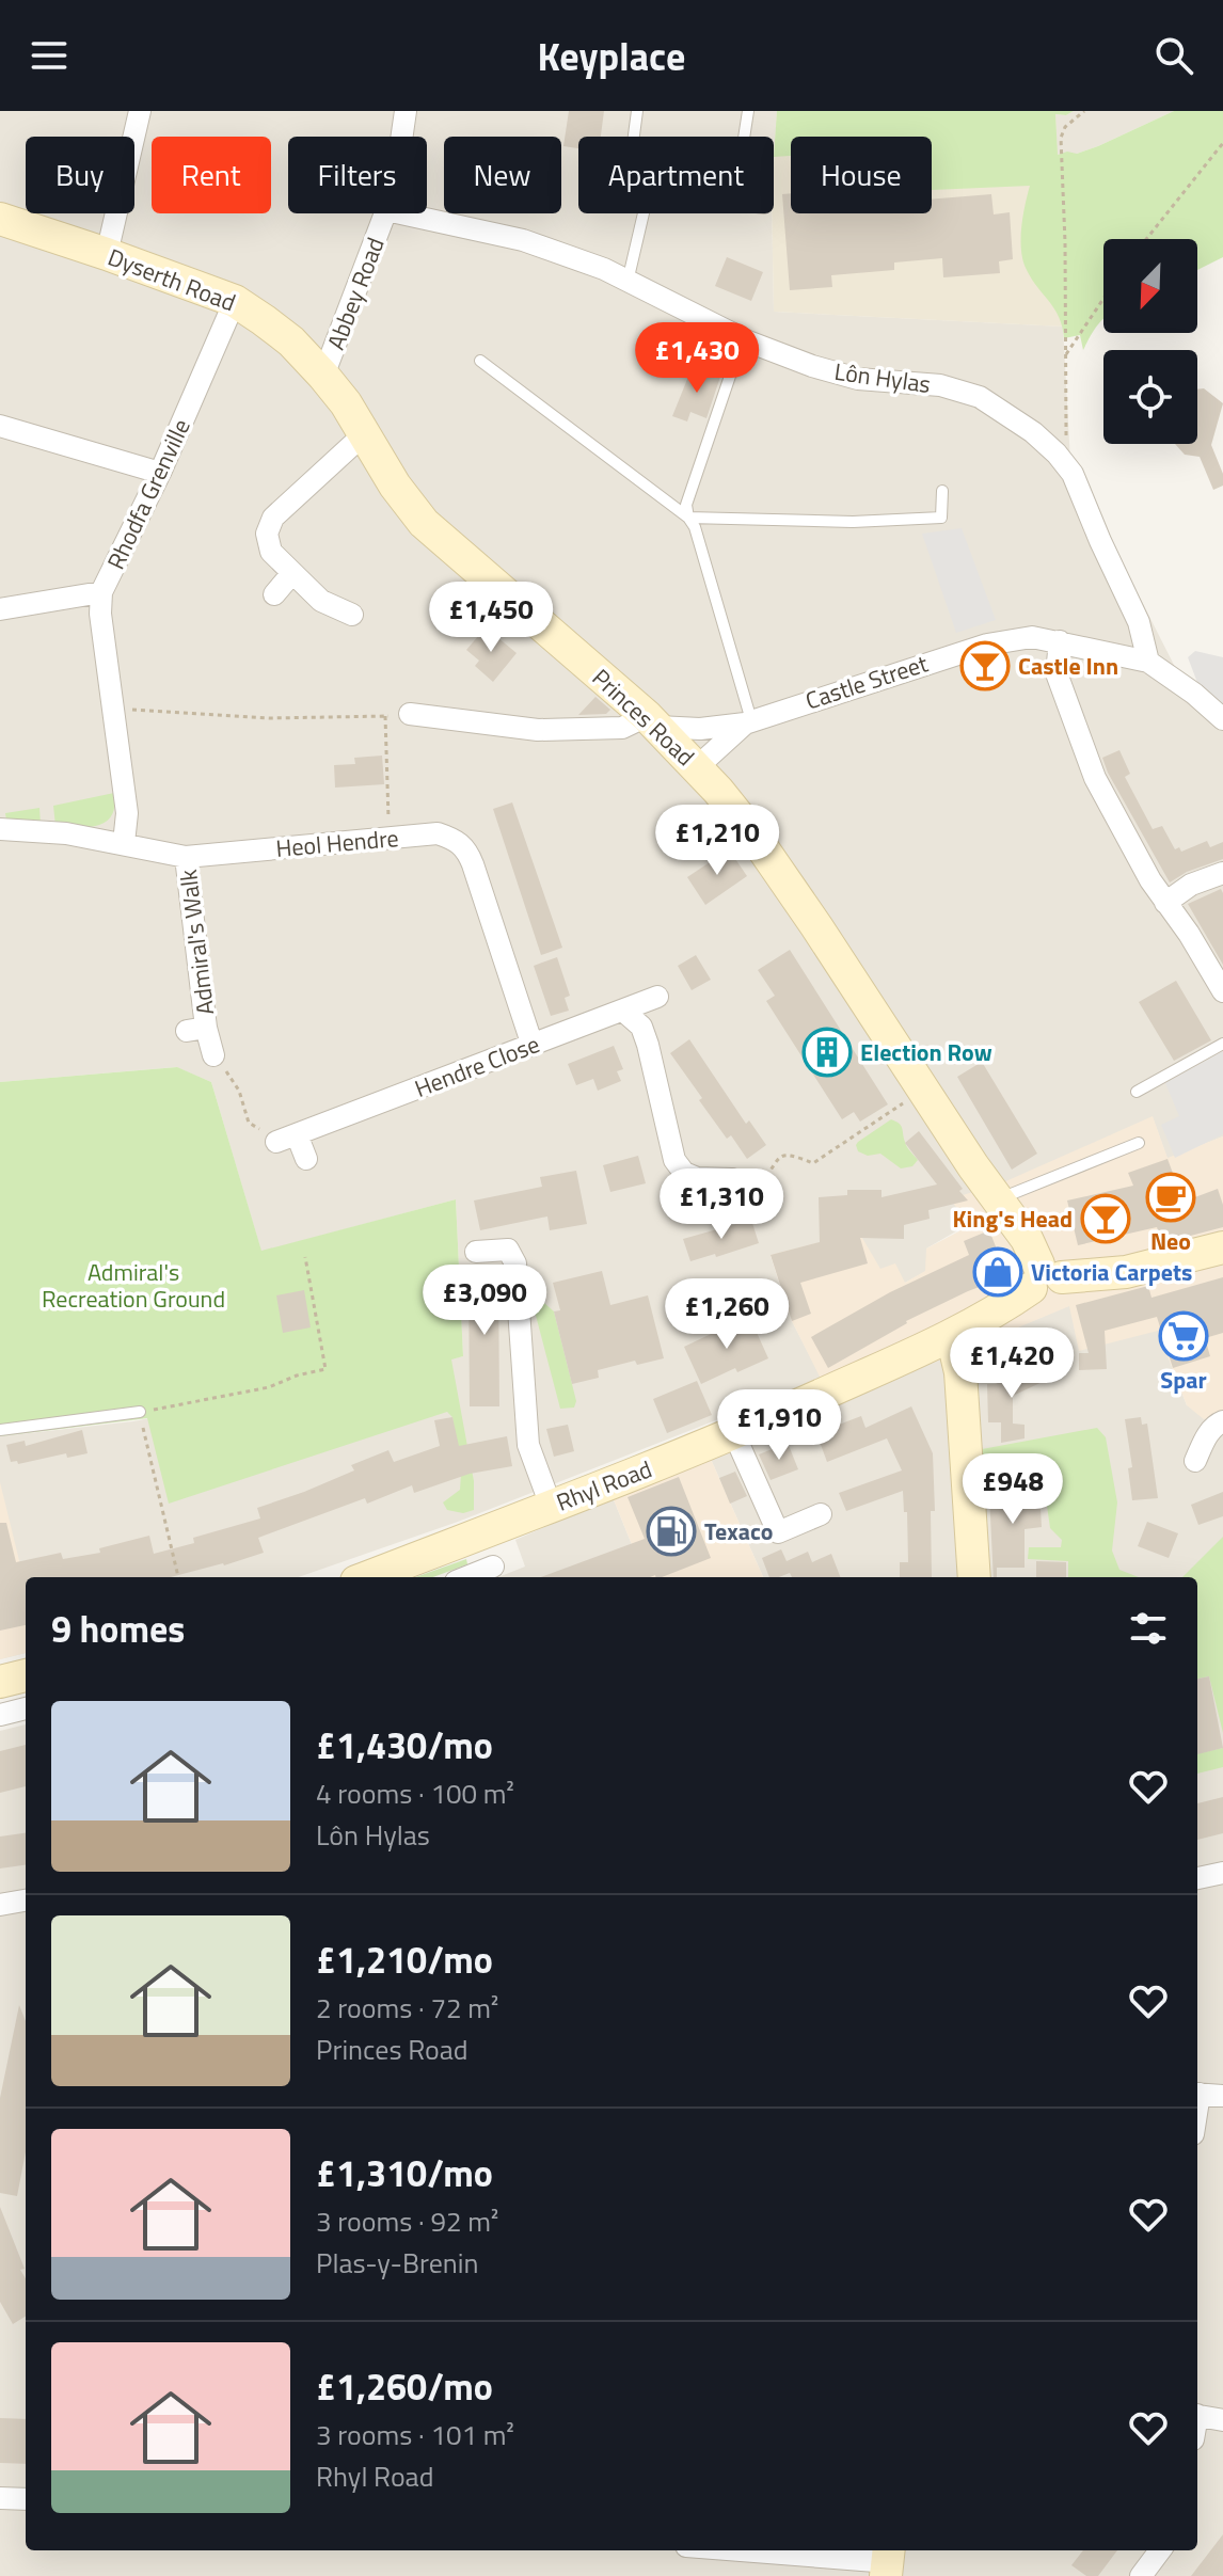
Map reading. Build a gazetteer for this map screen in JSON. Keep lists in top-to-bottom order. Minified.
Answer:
{"streets":{"street":["Dyserth Road","Abbey Road","Lôn Hylas","Rhodfa Grenville","Castle Street","Princes Road","Heol Hendre","Admiral's Walk","Hendre Close","Rhyl Road"]},"crossings":[["Dyserth Road","Abbey Road"],["Dyserth Road","Rhodfa Grenville"],["Dyserth Road","Princes Road"],["Abbey Road","Princes Road"],["Lôn Hylas","Castle Street"],["Castle Street","Princes Road"],["Princes Road","Rhyl Road"],["Heol Hendre","Admiral's Walk"],["Heol Hendre","Hendre Close"]],"parks":["Admiral's Recreation Ground"],"places":{"bar":["Castle Inn","King's Head"],"building":["Election Row"],"cafe":["Neo"],"shop":["Victoria Carpets"],"supermarket":["Spar"],"fuel station":["Texaco"]},"north":"bottom left","page":{"header":"Keyplace","chip":["Buy","Rent","Filters","New","Apartment","House"],"price":["£1,430","£1,450","£1,210","£1,310","£3,090","£1,260","£1,420","£1,910","£948"],"heading":"9 homes","list":[{"name":"£1,430/mo","note":"4 rooms · 100 m² · Lôn Hylas"},{"name":"£1,210/mo","note":"2 rooms · 72 m² · Princes Road"},{"name":"£1,310/mo","note":"3 rooms · 92 m² · Plas-y-Brenin"},{"name":"£1,260/mo","note":"3 rooms · 101 m² · Rhyl Road"}]}}
